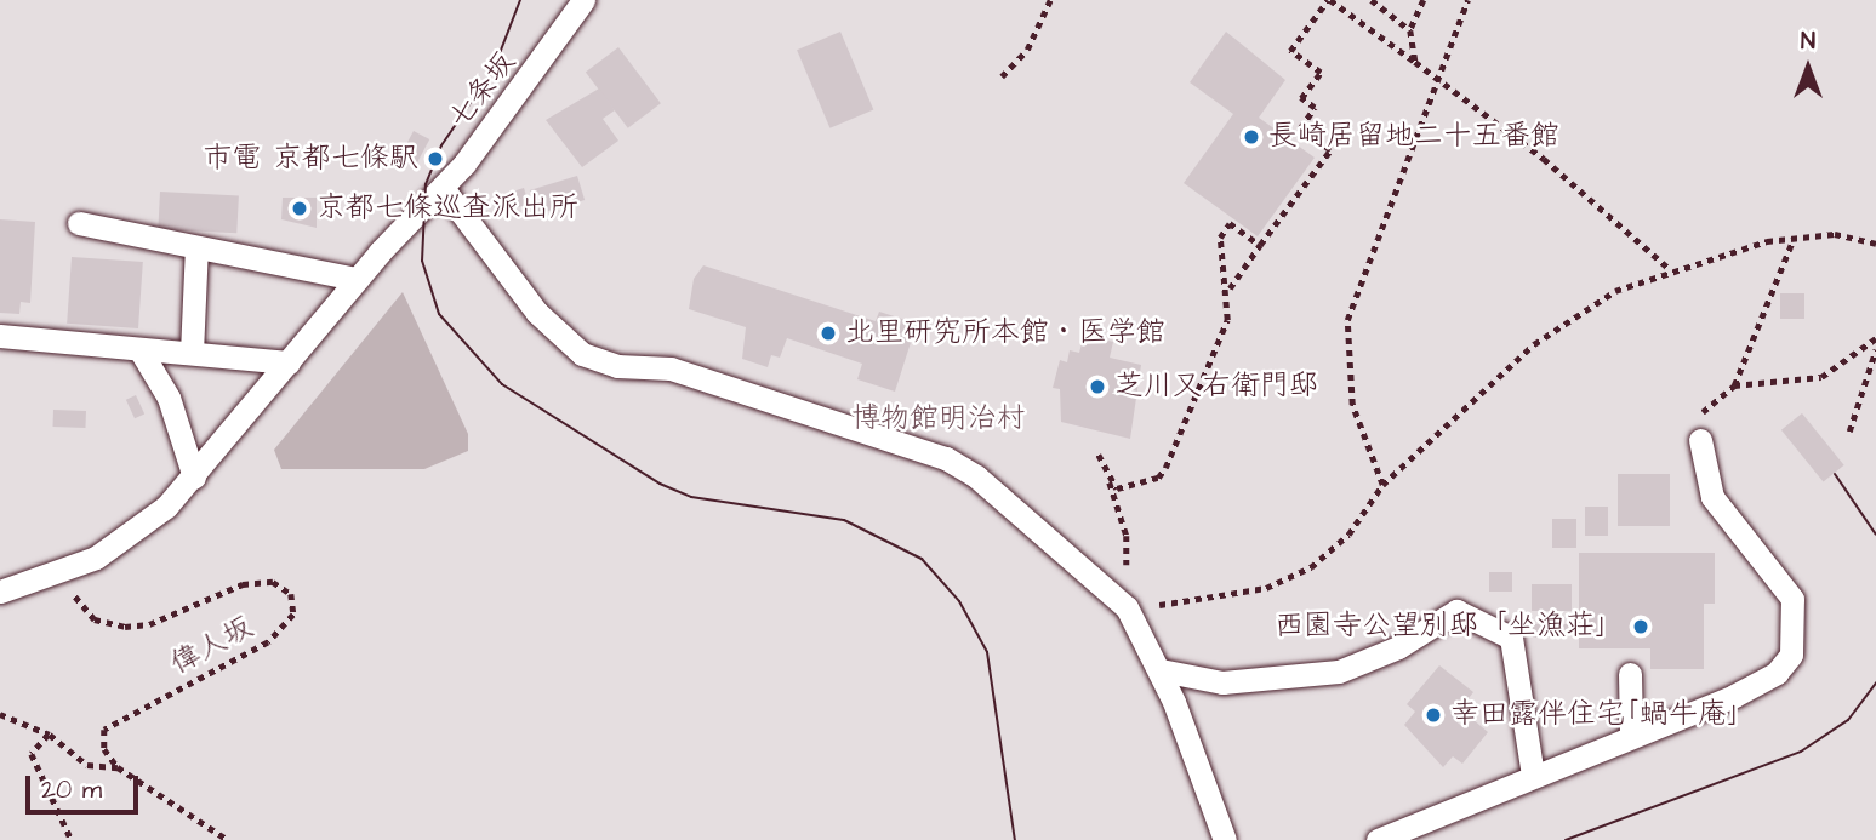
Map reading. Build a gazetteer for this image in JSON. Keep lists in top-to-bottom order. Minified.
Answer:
{"streets":{"lane":["七条坂"],"path":["偉人坂"]},"parks":["博物館明治村"],"places":["長崎居留地二十五番館","市電 京都七條駅","京都七條巡査派出所","北里研究所本館・医学館","芝川又右衛門邸","西園寺公望別邸「坐漁荘」","幸田露伴住宅｢蝸牛庵｣"],"scale_bar":"20 m","north":"top"}
